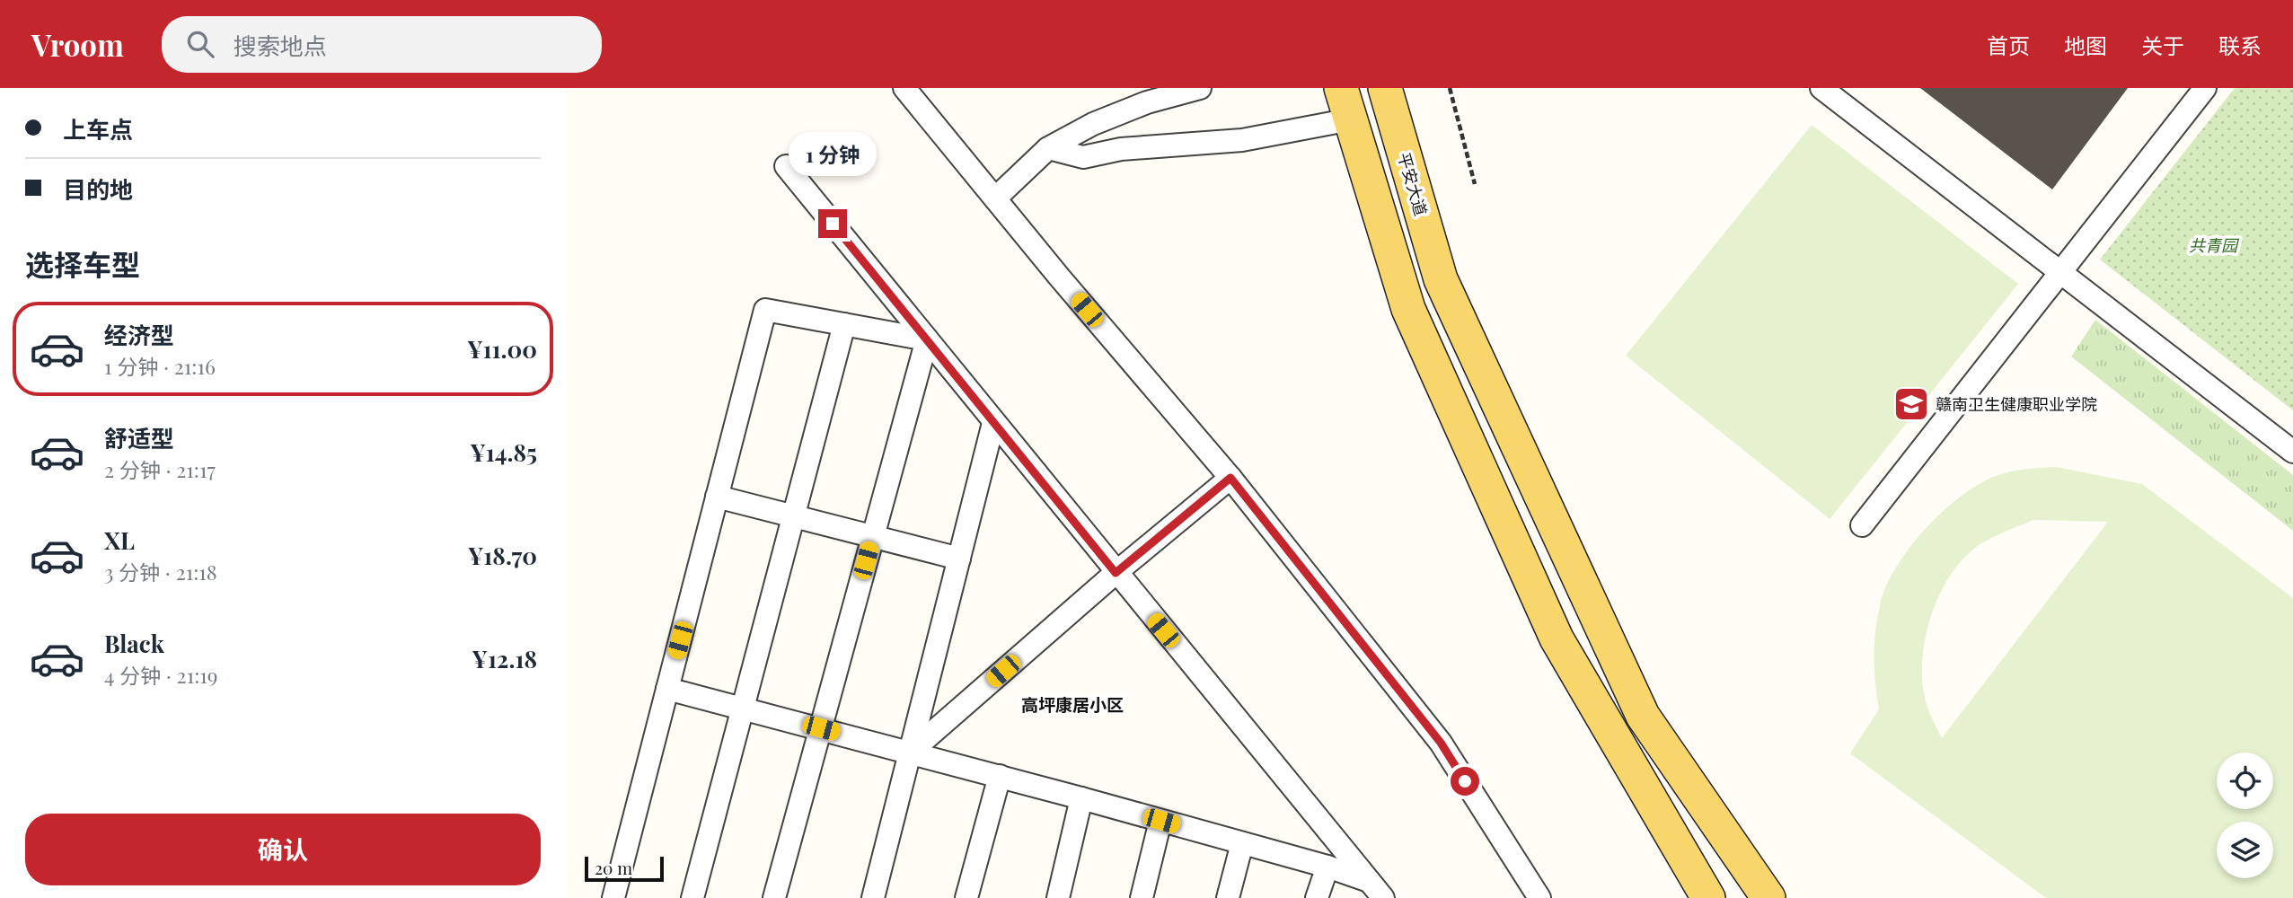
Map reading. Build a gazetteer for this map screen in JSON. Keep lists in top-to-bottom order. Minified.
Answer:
{"streets":{"main road":["平安大道"]},"districts":["高坪康居小区"],"parks":["共青园"],"places":{"school or university":["赣南卫生健康职业学院"]},"scale_bar":"20 m","page":{"header":"Vroom","search":"搜索地点","nav":["首页","地图","关于","联系"],"banner":["上车点","目的地"],"bubble":"1 分钟","heading":"选择车型","list":[{"name":"经济型","note":"1 分钟 · 21:16","value":"¥11.00"},{"name":"舒适型","note":"2 分钟 · 21:17","value":"¥14.85"},{"name":"XL","note":"3 分钟 · 21:18","value":"¥18.70"},{"name":"Black","note":"4 分钟 · 21:19","value":"¥12.18"}],"buttons":"确认","scale":"20 m"}}
